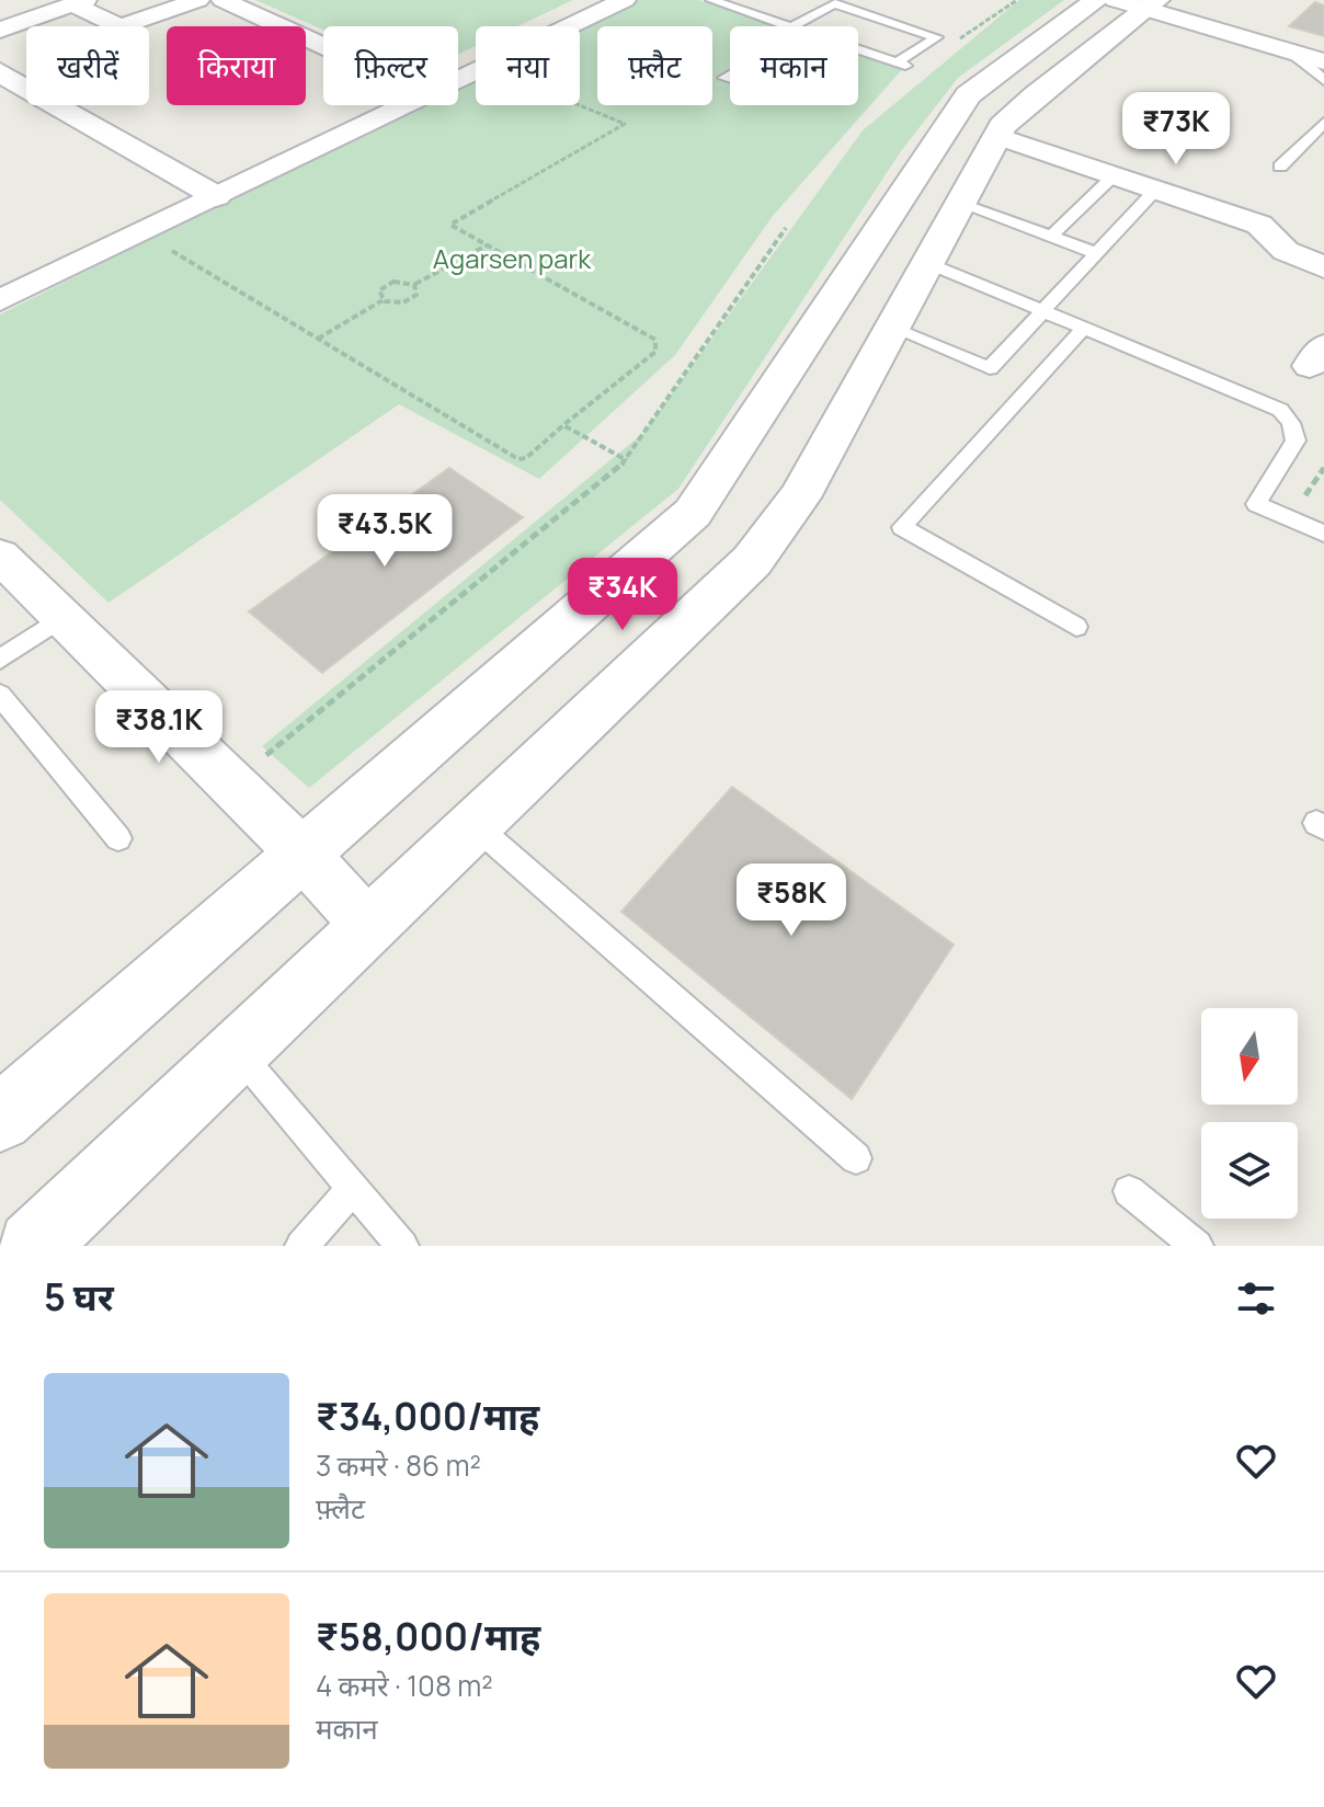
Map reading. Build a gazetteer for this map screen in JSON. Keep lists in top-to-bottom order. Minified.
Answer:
{"parks":["Agarsen park"],"north":"bottom","page":{"chip":["खरीदें","किराया","फ़िल्टर","नया","फ़्लैट","मकान"],"price":["₹73K","₹43.5K","₹34K","₹38.1K","₹58K"],"heading":"5 घर","list":[{"name":"₹34,000/माह","note":"3 कमरे · 86 m² · फ़्लैट"},{"name":"₹58,000/माह","note":"4 कमरे · 108 m² · मकान"}]}}
